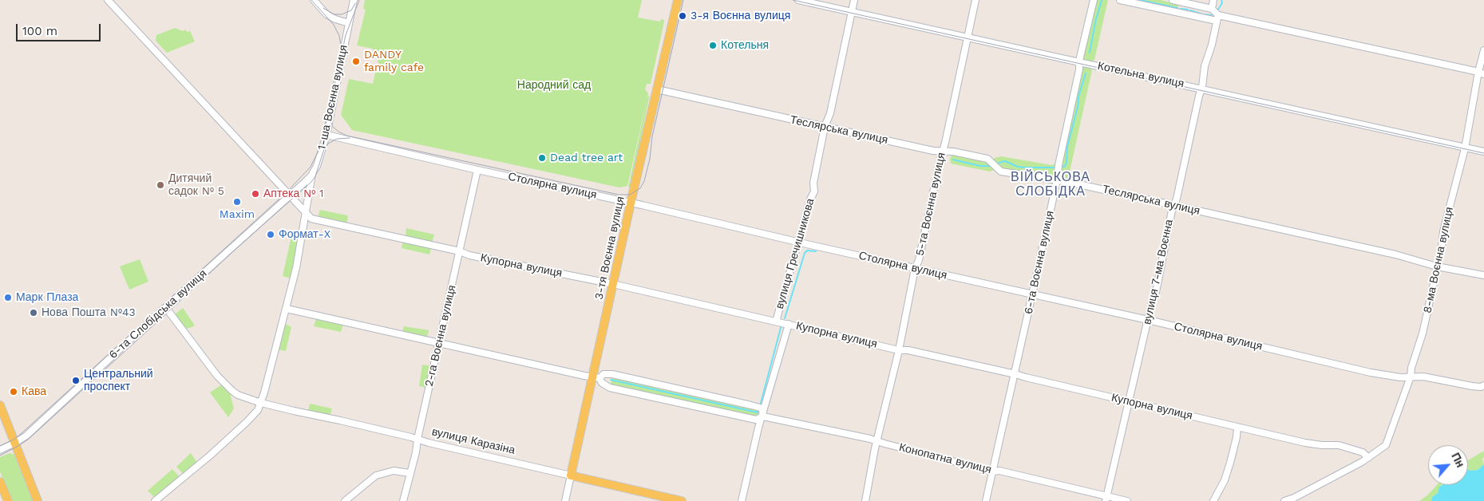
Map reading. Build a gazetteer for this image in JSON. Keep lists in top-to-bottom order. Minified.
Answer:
{"streets":{"main road":["3-тя Воєнна вулиця","вулиця Каразіна"],"street":["Котельна вулиця","1-ша Воєнна вулиця","Теслярська вулиця","Столярна вулиця","5-та Воєнна вулиця","вулиця Гречишникова","8-ма Воєнна вулиця","6-та Воєнна вулиця","Купорна вулиця","вулиця 7-ма Воєнна","6-та Слобідська вулиця","2-га Воєнна вулиця","Конопатна вулиця"]},"crossings":[["Котельна вулиця","5-та Воєнна вулиця"],["Котельна вулиця","вулиця Гречишникова"],["Котельна вулиця","8-ма Воєнна вулиця"],["Котельна вулиця","6-та Воєнна вулиця"],["Котельна вулиця","вулиця 7-ма Воєнна"],["1-ша Воєнна вулиця","Столярна вулиця"],["1-ша Воєнна вулиця","Купорна вулиця"],["1-ша Воєнна вулиця","6-та Слобідська вулиця"],["1-ша Воєнна вулиця","вулиця Каразіна"],["1-ша Воєнна вулиця","Конопатна вулиця"],["Теслярська вулиця","5-та Воєнна вулиця"],["Теслярська вулиця","3-тя Воєнна вулиця"],["Теслярська вулиця","вулиця Гречишникова"],["Теслярська вулиця","8-ма Воєнна вулиця"],["Теслярська вулиця","6-та Воєнна вулиця"],["Теслярська вулиця","вулиця 7-ма Воєнна"],["Столярна вулиця","5-та Воєнна вулиця"],["Столярна вулиця","3-тя Воєнна вулиця"],["Столярна вулиця","вулиця Гречишникова"],["Столярна вулиця","8-ма Воєнна вулиця"],["Столярна вулиця","6-та Воєнна вулиця"],["Столярна вулиця","вулиця 7-ма Воєнна"],["Столярна вулиця","2-га Воєнна вулиця"],["5-та Воєнна вулиця","Купорна вулиця"],["5-та Воєнна вулиця","Конопатна вулиця"],["3-тя Воєнна вулиця","Купорна вулиця"],["3-тя Воєнна вулиця","вулиця Каразіна"],["3-тя Воєнна вулиця","Конопатна вулиця"],["вулиця Гречишникова","Купорна вулиця"],["вулиця Гречишникова","Конопатна вулиця"],["8-ма Воєнна вулиця","Купорна вулиця"],["6-та Воєнна вулиця","Купорна вулиця"],["6-та Воєнна вулиця","Конопатна вулиця"],["Купорна вулиця","вулиця 7-ма Воєнна"],["Купорна вулиця","2-га Воєнна вулиця"],["вулиця 7-ма Воєнна","Конопатна вулиця"],["6-та Слобідська вулиця","вулиця Каразіна"],["2-га Воєнна вулиця","вулиця Каразіна"],["2-га Воєнна вулиця","Конопатна вулиця"]],"districts":["ВІЙСЬКОВА СЛОБІДКА"],"parks":["Народний сад"],"places":["3-я Воєнна вулиця","Котельня","DANDY family cafe","Dead tree art","Дитячий садок № 5","Аптека № 1","Maxim","Формат-X","Марк Плаза","Нова Пошта №43","Центральний проспект","Кава"],"scale_bar":"100 m","north":"top right"}
